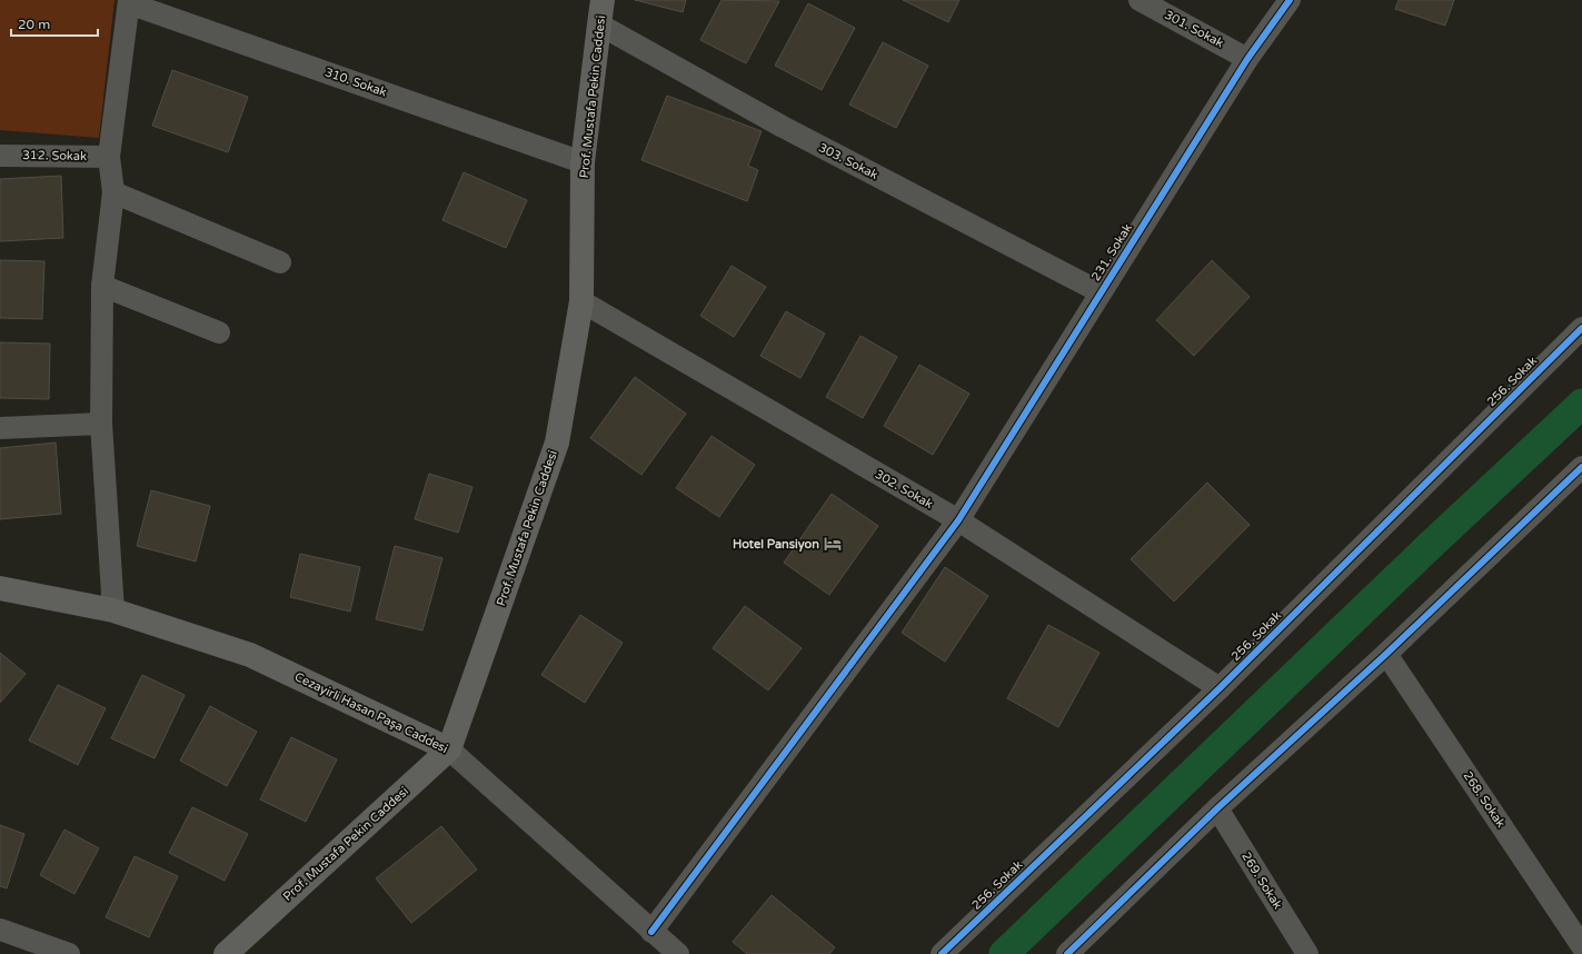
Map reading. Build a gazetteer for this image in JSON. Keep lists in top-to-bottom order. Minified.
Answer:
{"streets":{"main road":["Prof. Mustafa Pekin Caddesi","Cezayirli Hasan Paşa Caddesi"],"street":["301. Sokak","310. Sokak","312. Sokak","303. Sokak","231. Sokak","256. Sokak","302. Sokak","268. Sokak","269. Sokak"]},"crossings":[["301. Sokak","231. Sokak"],["310. Sokak","Prof. Mustafa Pekin Caddesi"],["Prof. Mustafa Pekin Caddesi","303. Sokak"],["Prof. Mustafa Pekin Caddesi","302. Sokak"],["Prof. Mustafa Pekin Caddesi","Cezayirli Hasan Paşa Caddesi"],["303. Sokak","231. Sokak"],["231. Sokak","302. Sokak"],["231. Sokak","Cezayirli Hasan Paşa Caddesi"],["256. Sokak","302. Sokak"]],"places":{"hotel":["Hotel Pansiyon"]},"scale_bar":"20 m"}
